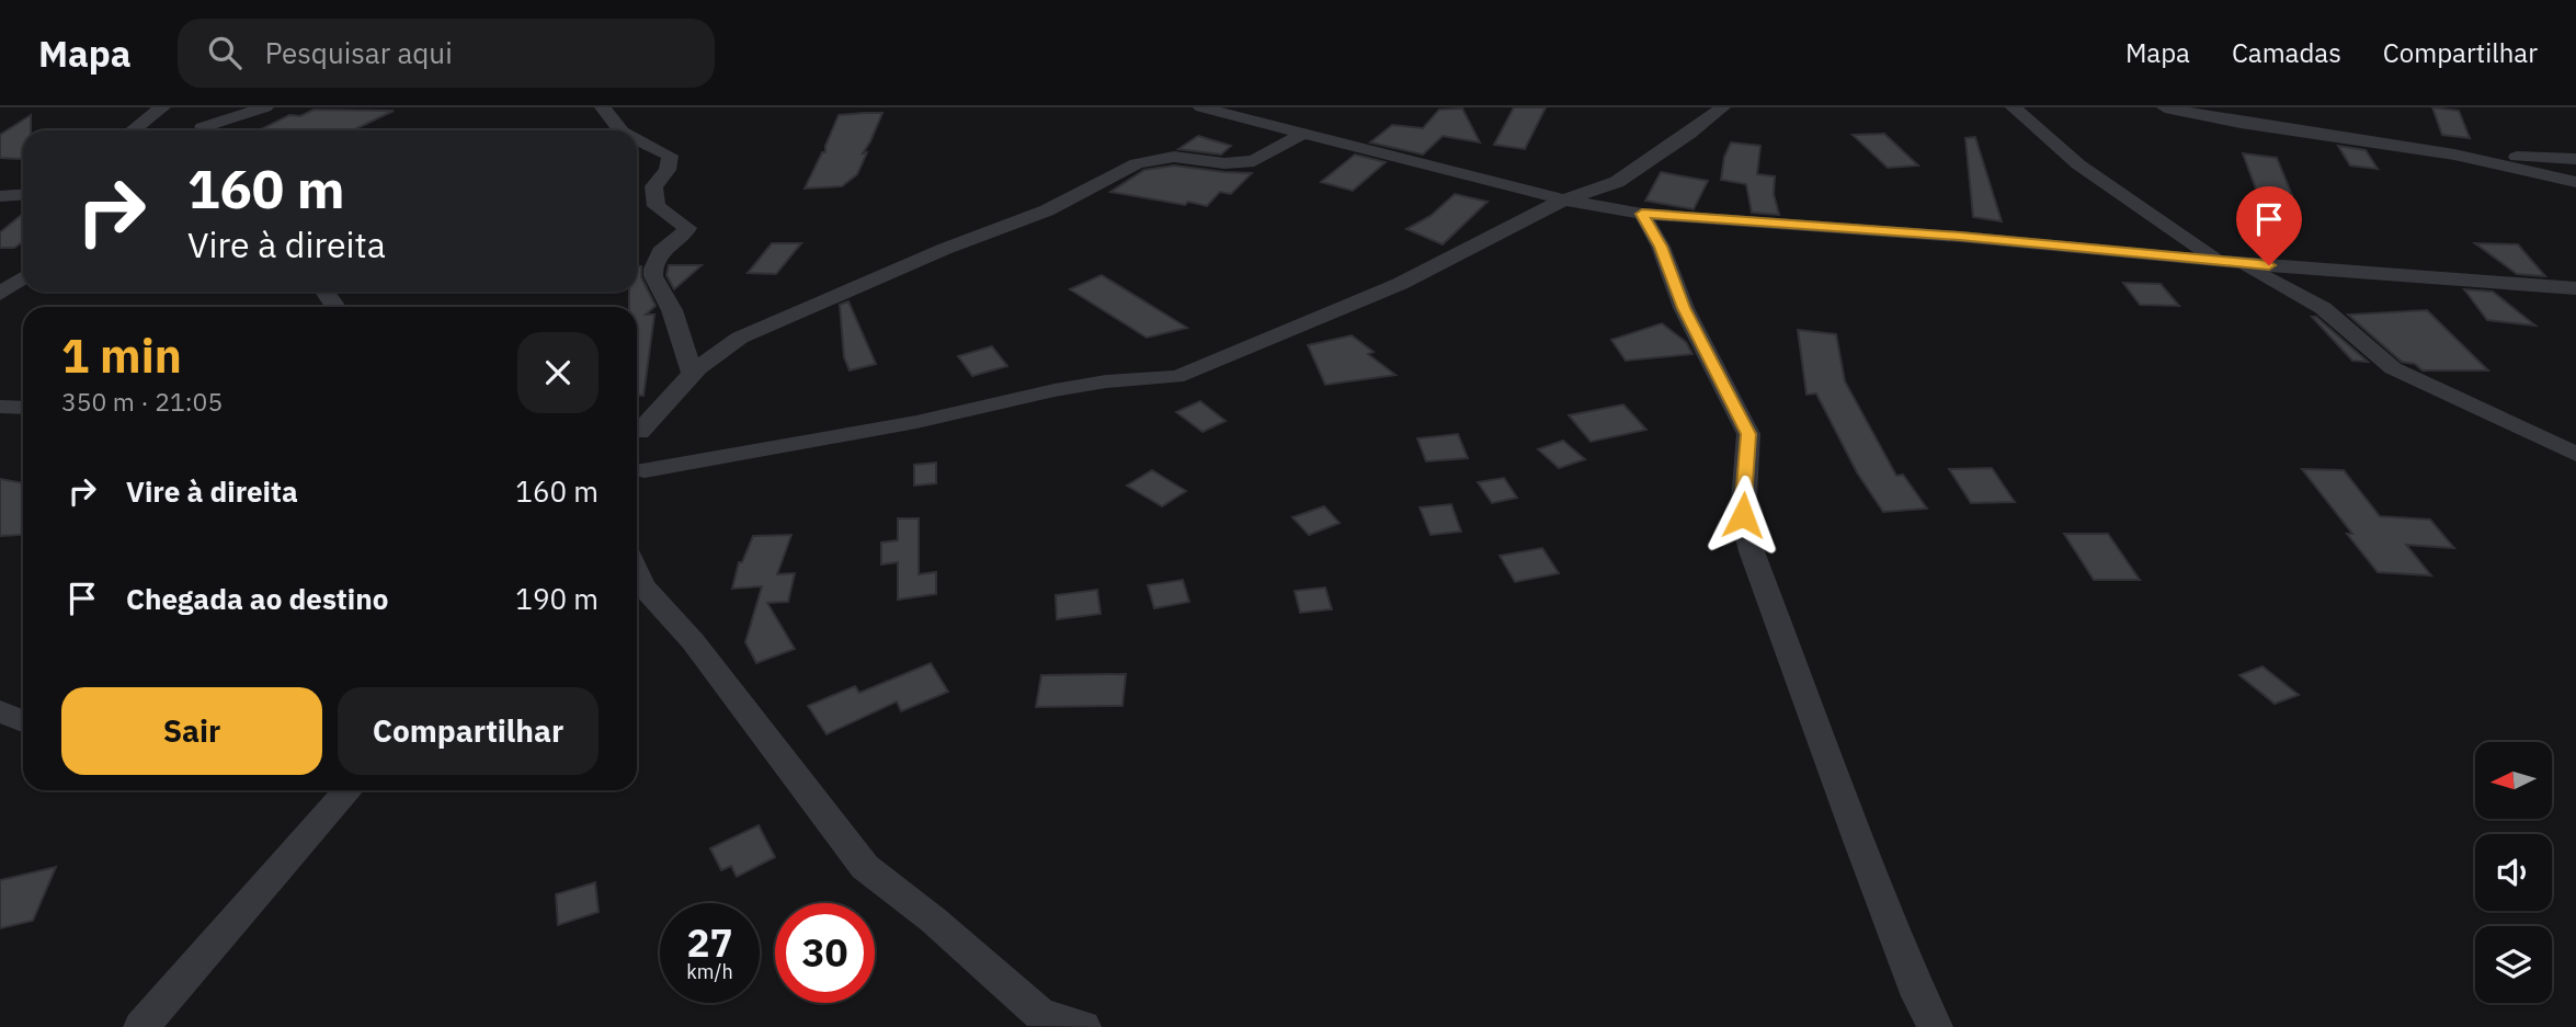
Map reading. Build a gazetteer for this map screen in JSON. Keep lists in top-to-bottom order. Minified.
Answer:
{"north":"left","page":{"header":"Mapa","search":"Pesquisar aqui","nav":["Mapa","Camadas","Compartilhar"],"turn":["160 m","Vire à direita"],"heading":["1 min","350 m · 21:05"],"list":[{"name":"Vire à direita","value":"160 m"},{"name":"Chegada ao destino","value":"190 m"}],"buttons":["Sair","Compartilhar"],"speed":"27 km/h","limit":"30"}}
